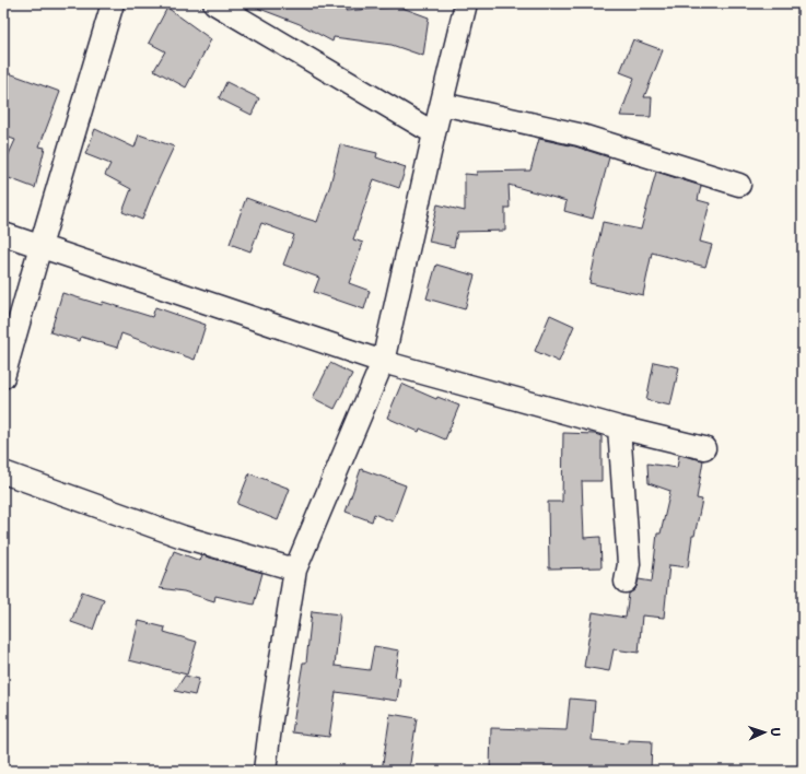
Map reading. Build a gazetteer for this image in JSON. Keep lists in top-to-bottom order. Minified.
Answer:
{"north":"right"}
